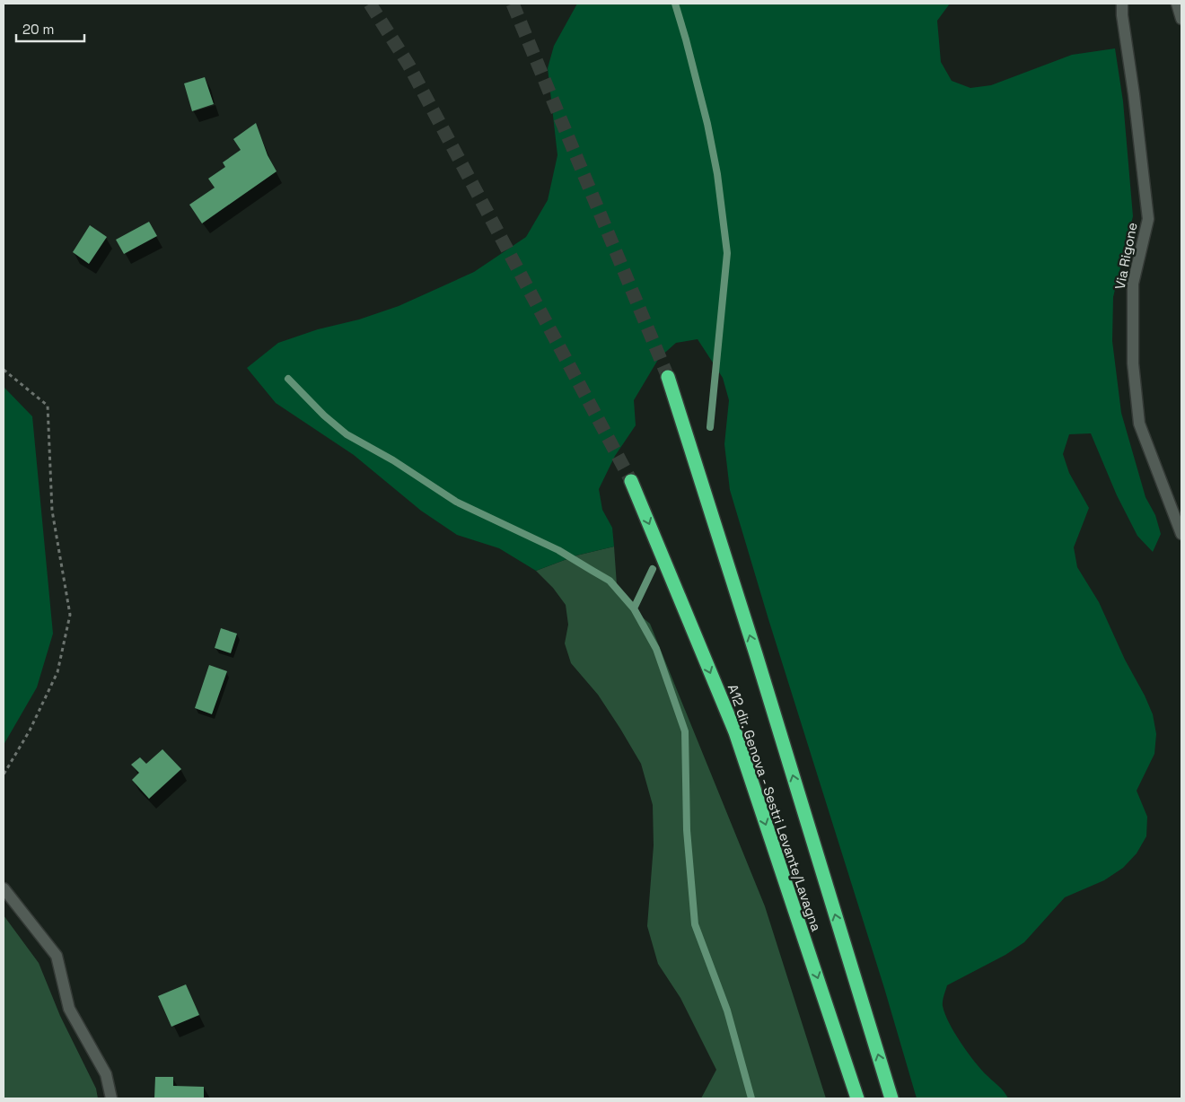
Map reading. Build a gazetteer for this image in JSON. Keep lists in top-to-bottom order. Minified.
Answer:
{"streets":{"highway":["A12 dir. Genova - Sestri Levante/Lavagna"],"street":["Via Rigone"]},"scale_bar":"20 m"}
